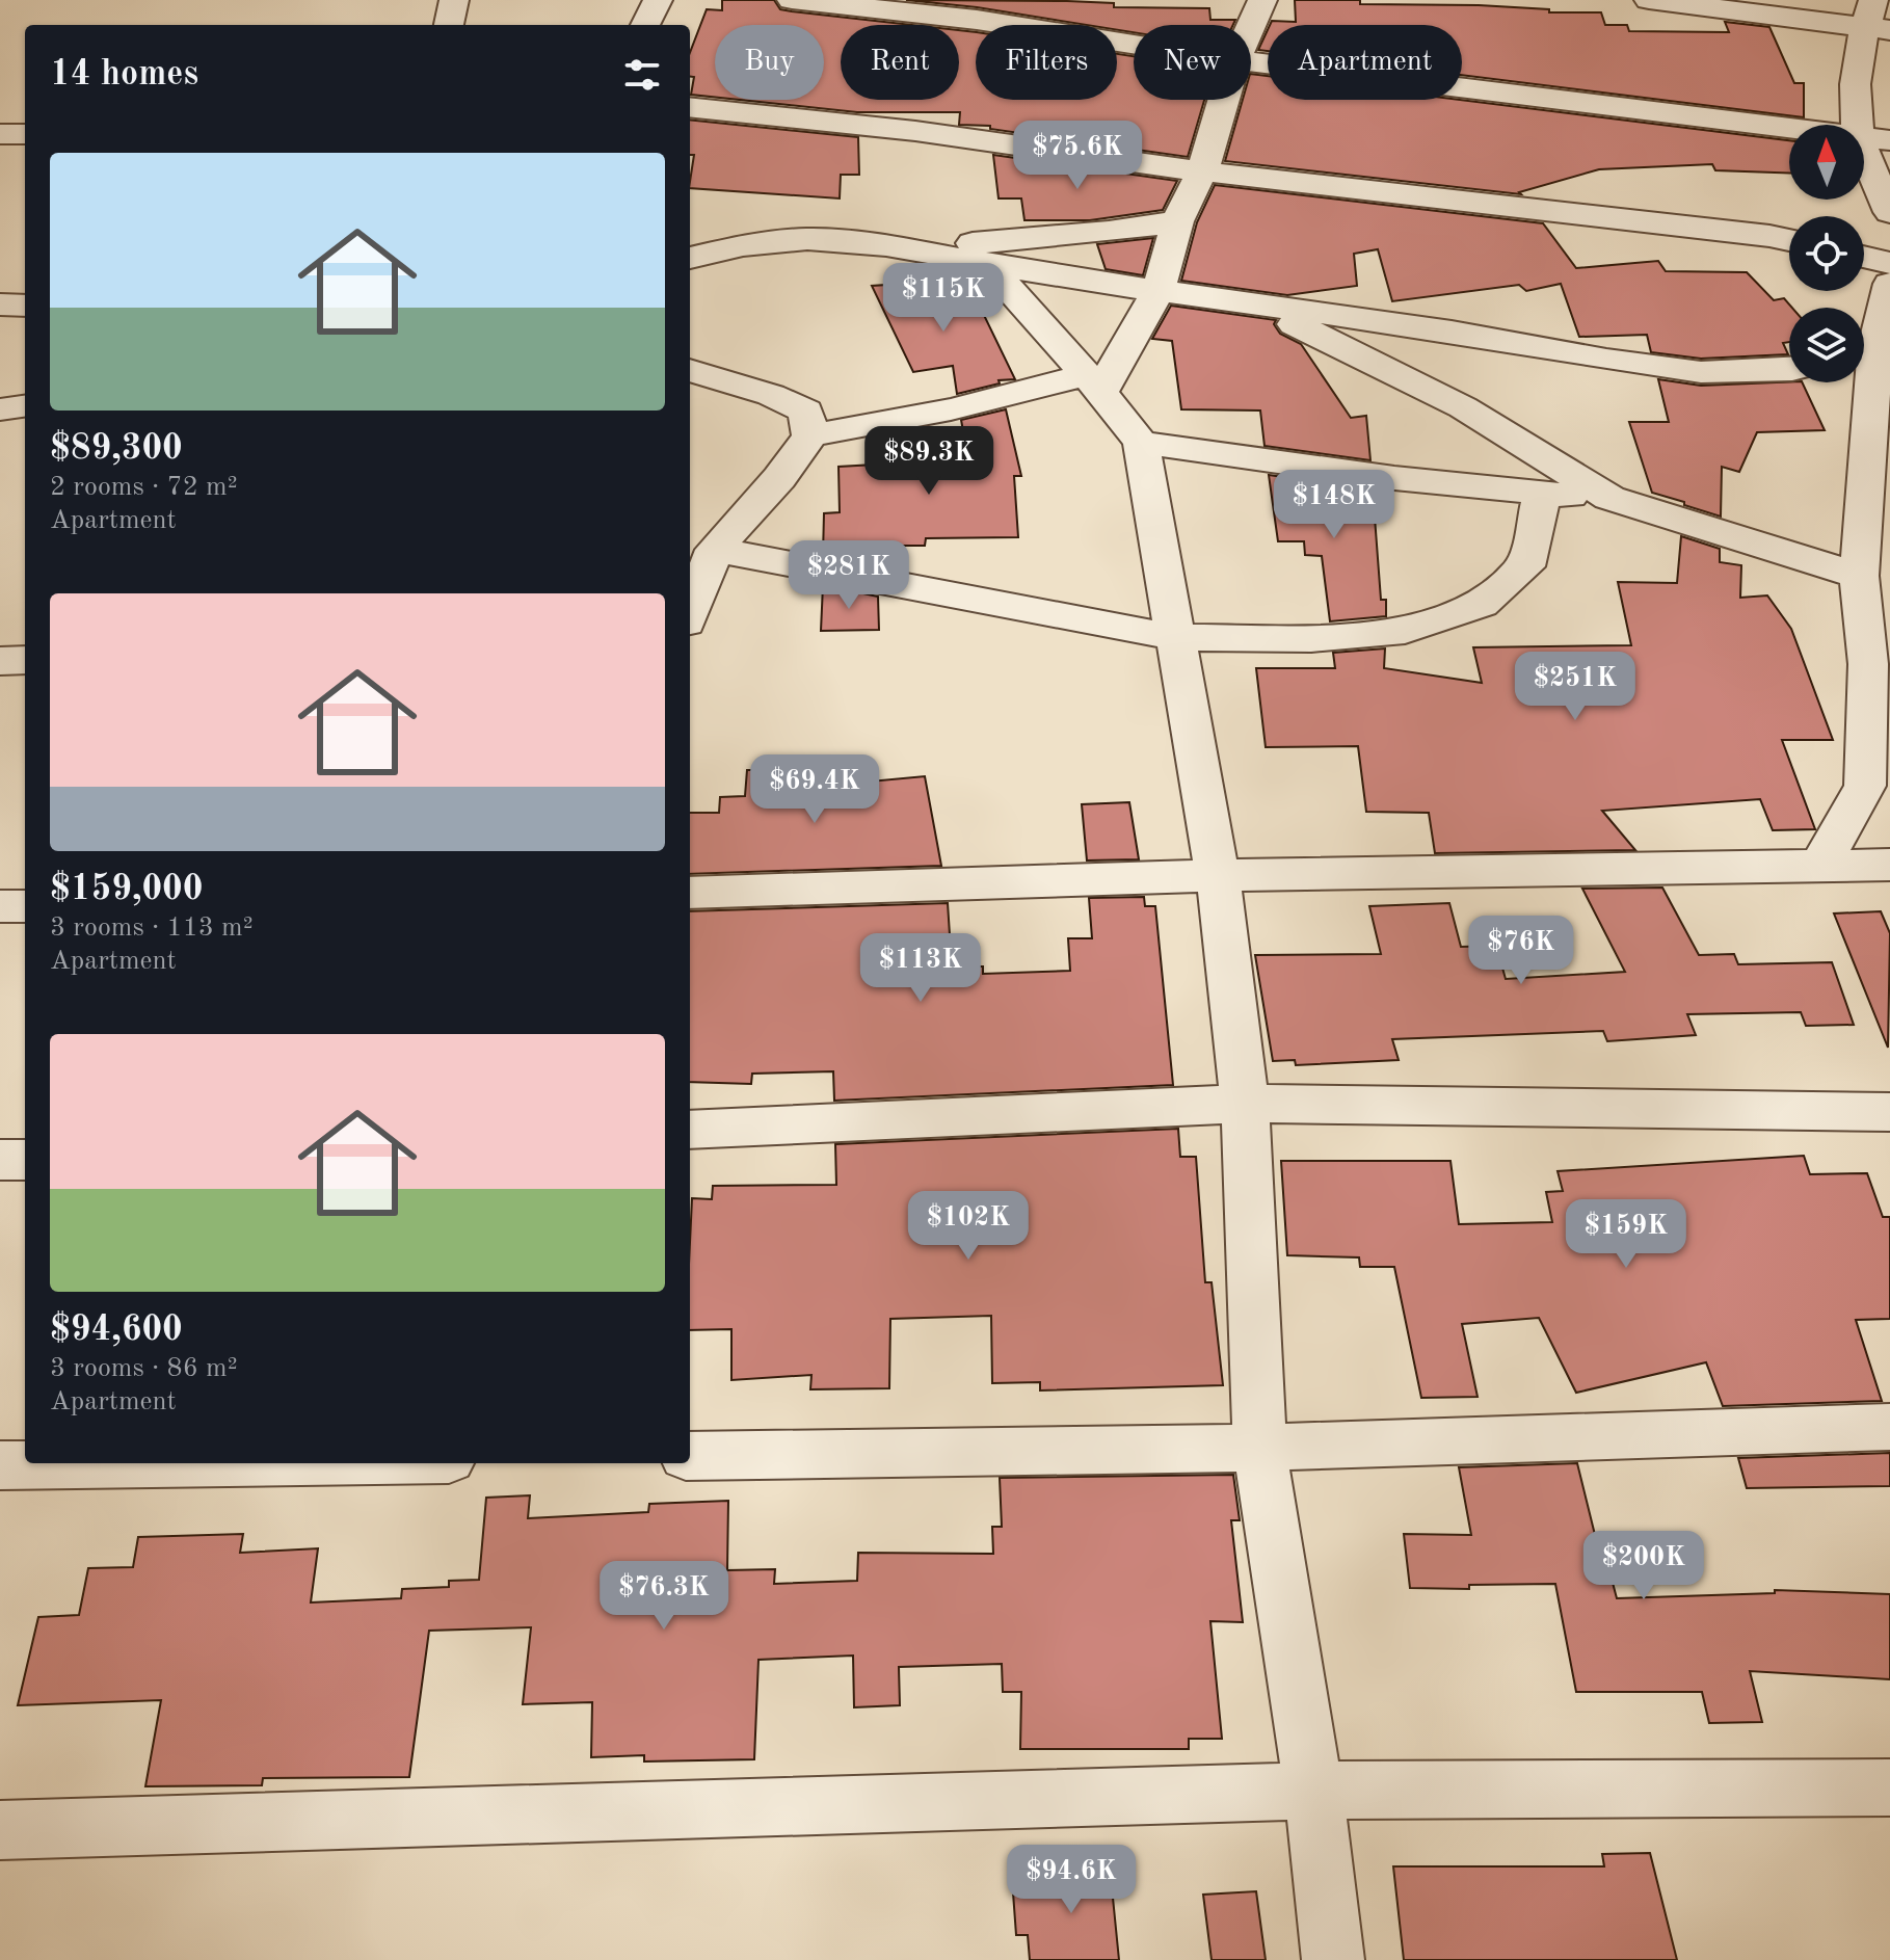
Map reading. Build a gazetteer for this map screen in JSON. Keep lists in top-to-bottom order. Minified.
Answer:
{"north":"top","page":{"chip":["Buy","Rent","Filters","New","Apartment"],"heading":"14 homes","price":["$75.6K","$115K","$89.3K","$148K","$281K","$251K","$69.4K","$76K","$113K","$102K","$159K","$200K","$76.3K","$94.6K"],"list":[{"name":"$89,300","note":"2 rooms · 72 m² · Apartment"},{"name":"$159,000","note":"3 rooms · 113 m² · Apartment"},{"name":"$94,600","note":"3 rooms · 86 m² · Apartment"}]}}
